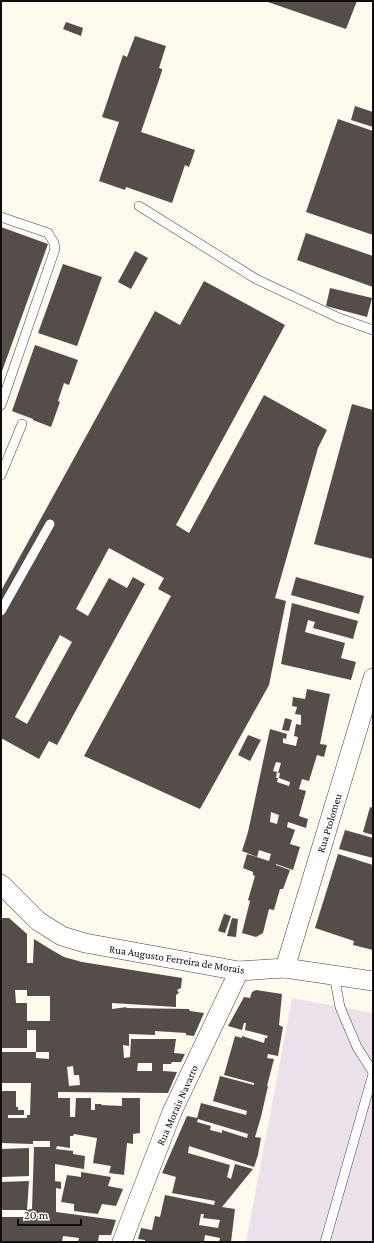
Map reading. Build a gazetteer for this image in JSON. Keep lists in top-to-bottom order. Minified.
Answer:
{"streets":{"street":["Rua Ptolomeu","Rua Augusto Ferreira de Morais","Rua Morais Navarro"]},"crossings":[["Rua Ptolomeu","Rua Augusto Ferreira de Morais"],["Rua Augusto Ferreira de Morais","Rua Morais Navarro"]],"scale_bar":"20 m"}
